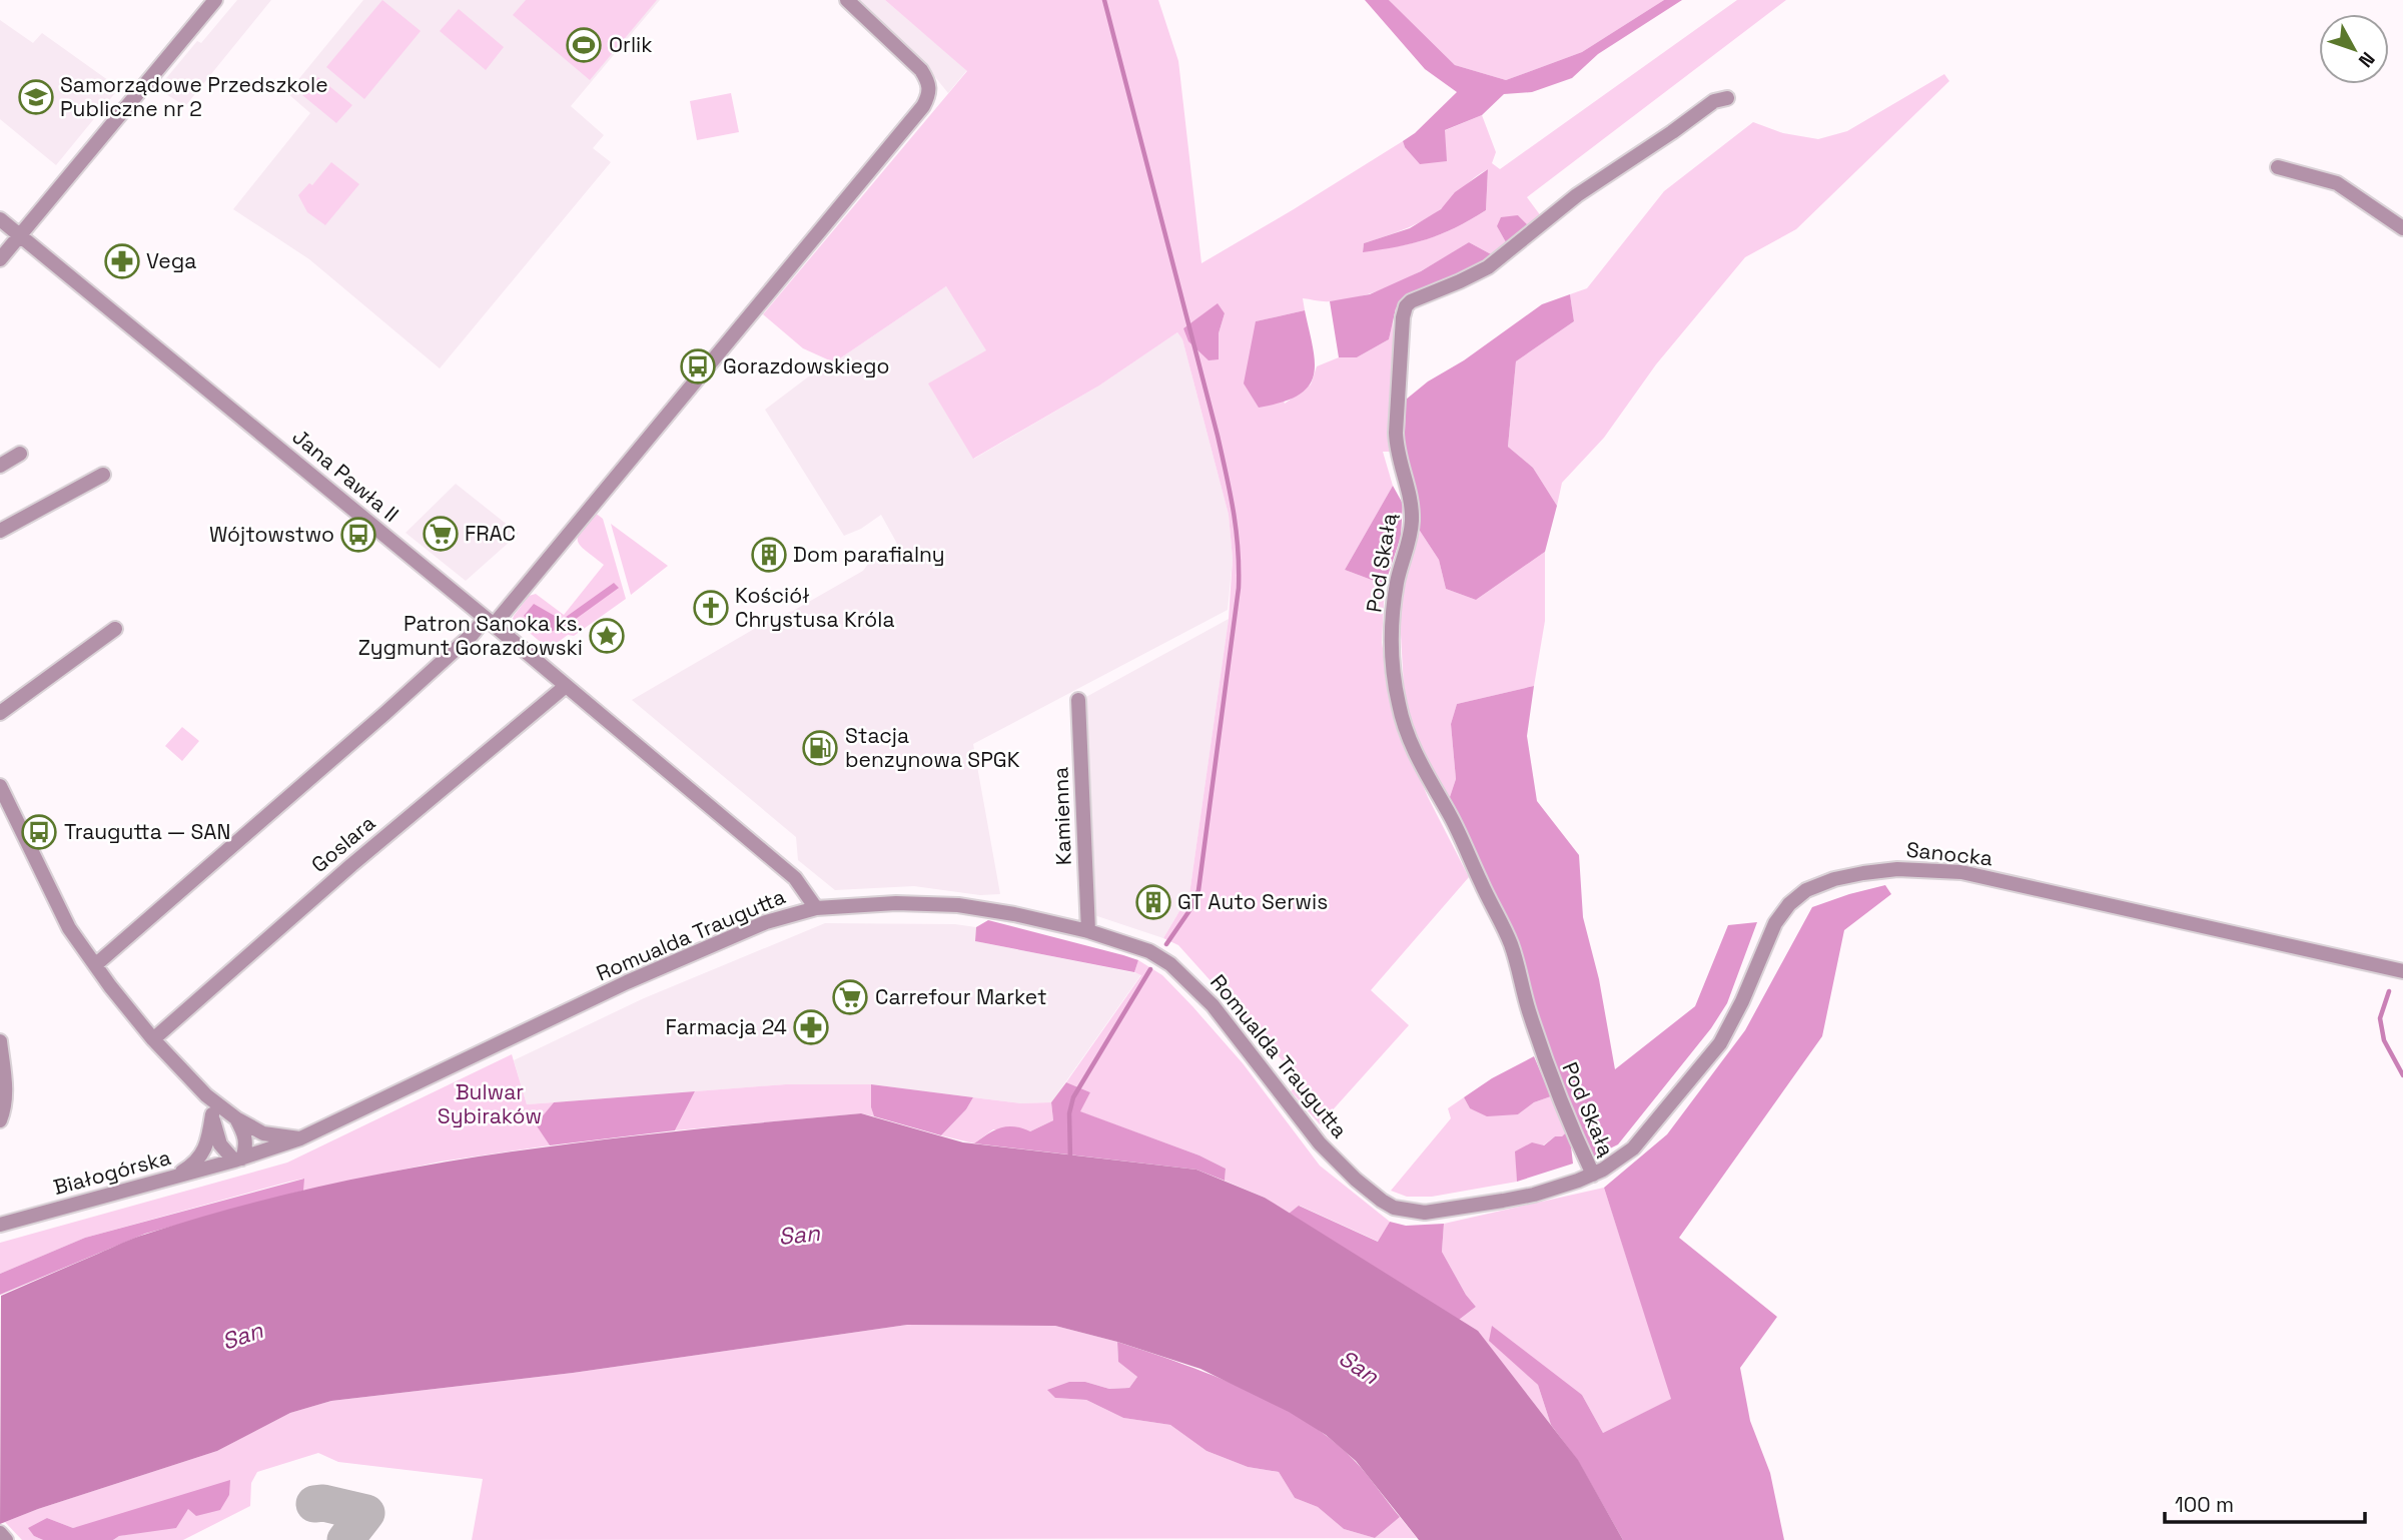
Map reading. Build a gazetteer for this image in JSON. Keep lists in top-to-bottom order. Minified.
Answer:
{"streets":{"street":["Jana Pawła II","Pod Skałą","Kamienna","Goslara","Sanocka","Romualda Traugutta","Białogórska"]},"crossings":[["Jana Pawła II","Goslara"],["Jana Pawła II","Romualda Traugutta"],["Pod Skałą","Sanocka"],["Pod Skałą","Romualda Traugutta"],["Kamienna","Romualda Traugutta"],["Sanocka","Romualda Traugutta"],["Romualda Traugutta","Białogórska"]],"water":["San"],"parks":["Bulwar Sybiraków"],"places":{"sports":["Orlik"],"school or university":["Samorządowe Przedszkole Publiczne nr 2"],"pharmacy":["Vega","Farmacja 24"],"bus stop":["Gorazdowskiego","Wójtowstwo","Traugutta — SAN"],"supermarket":["FRAC","Carrefour Market"],"building":["Dom parafialny","GT Auto Serwis"],"church":["Kościół Chrystusa Króla"],"place":["Patron Sanoka ks. Zygmunt Gorazdowski"],"fuel station":["Stacja benzynowa SPGK"]},"scale_bar":"100 m","north":"bottom right"}
